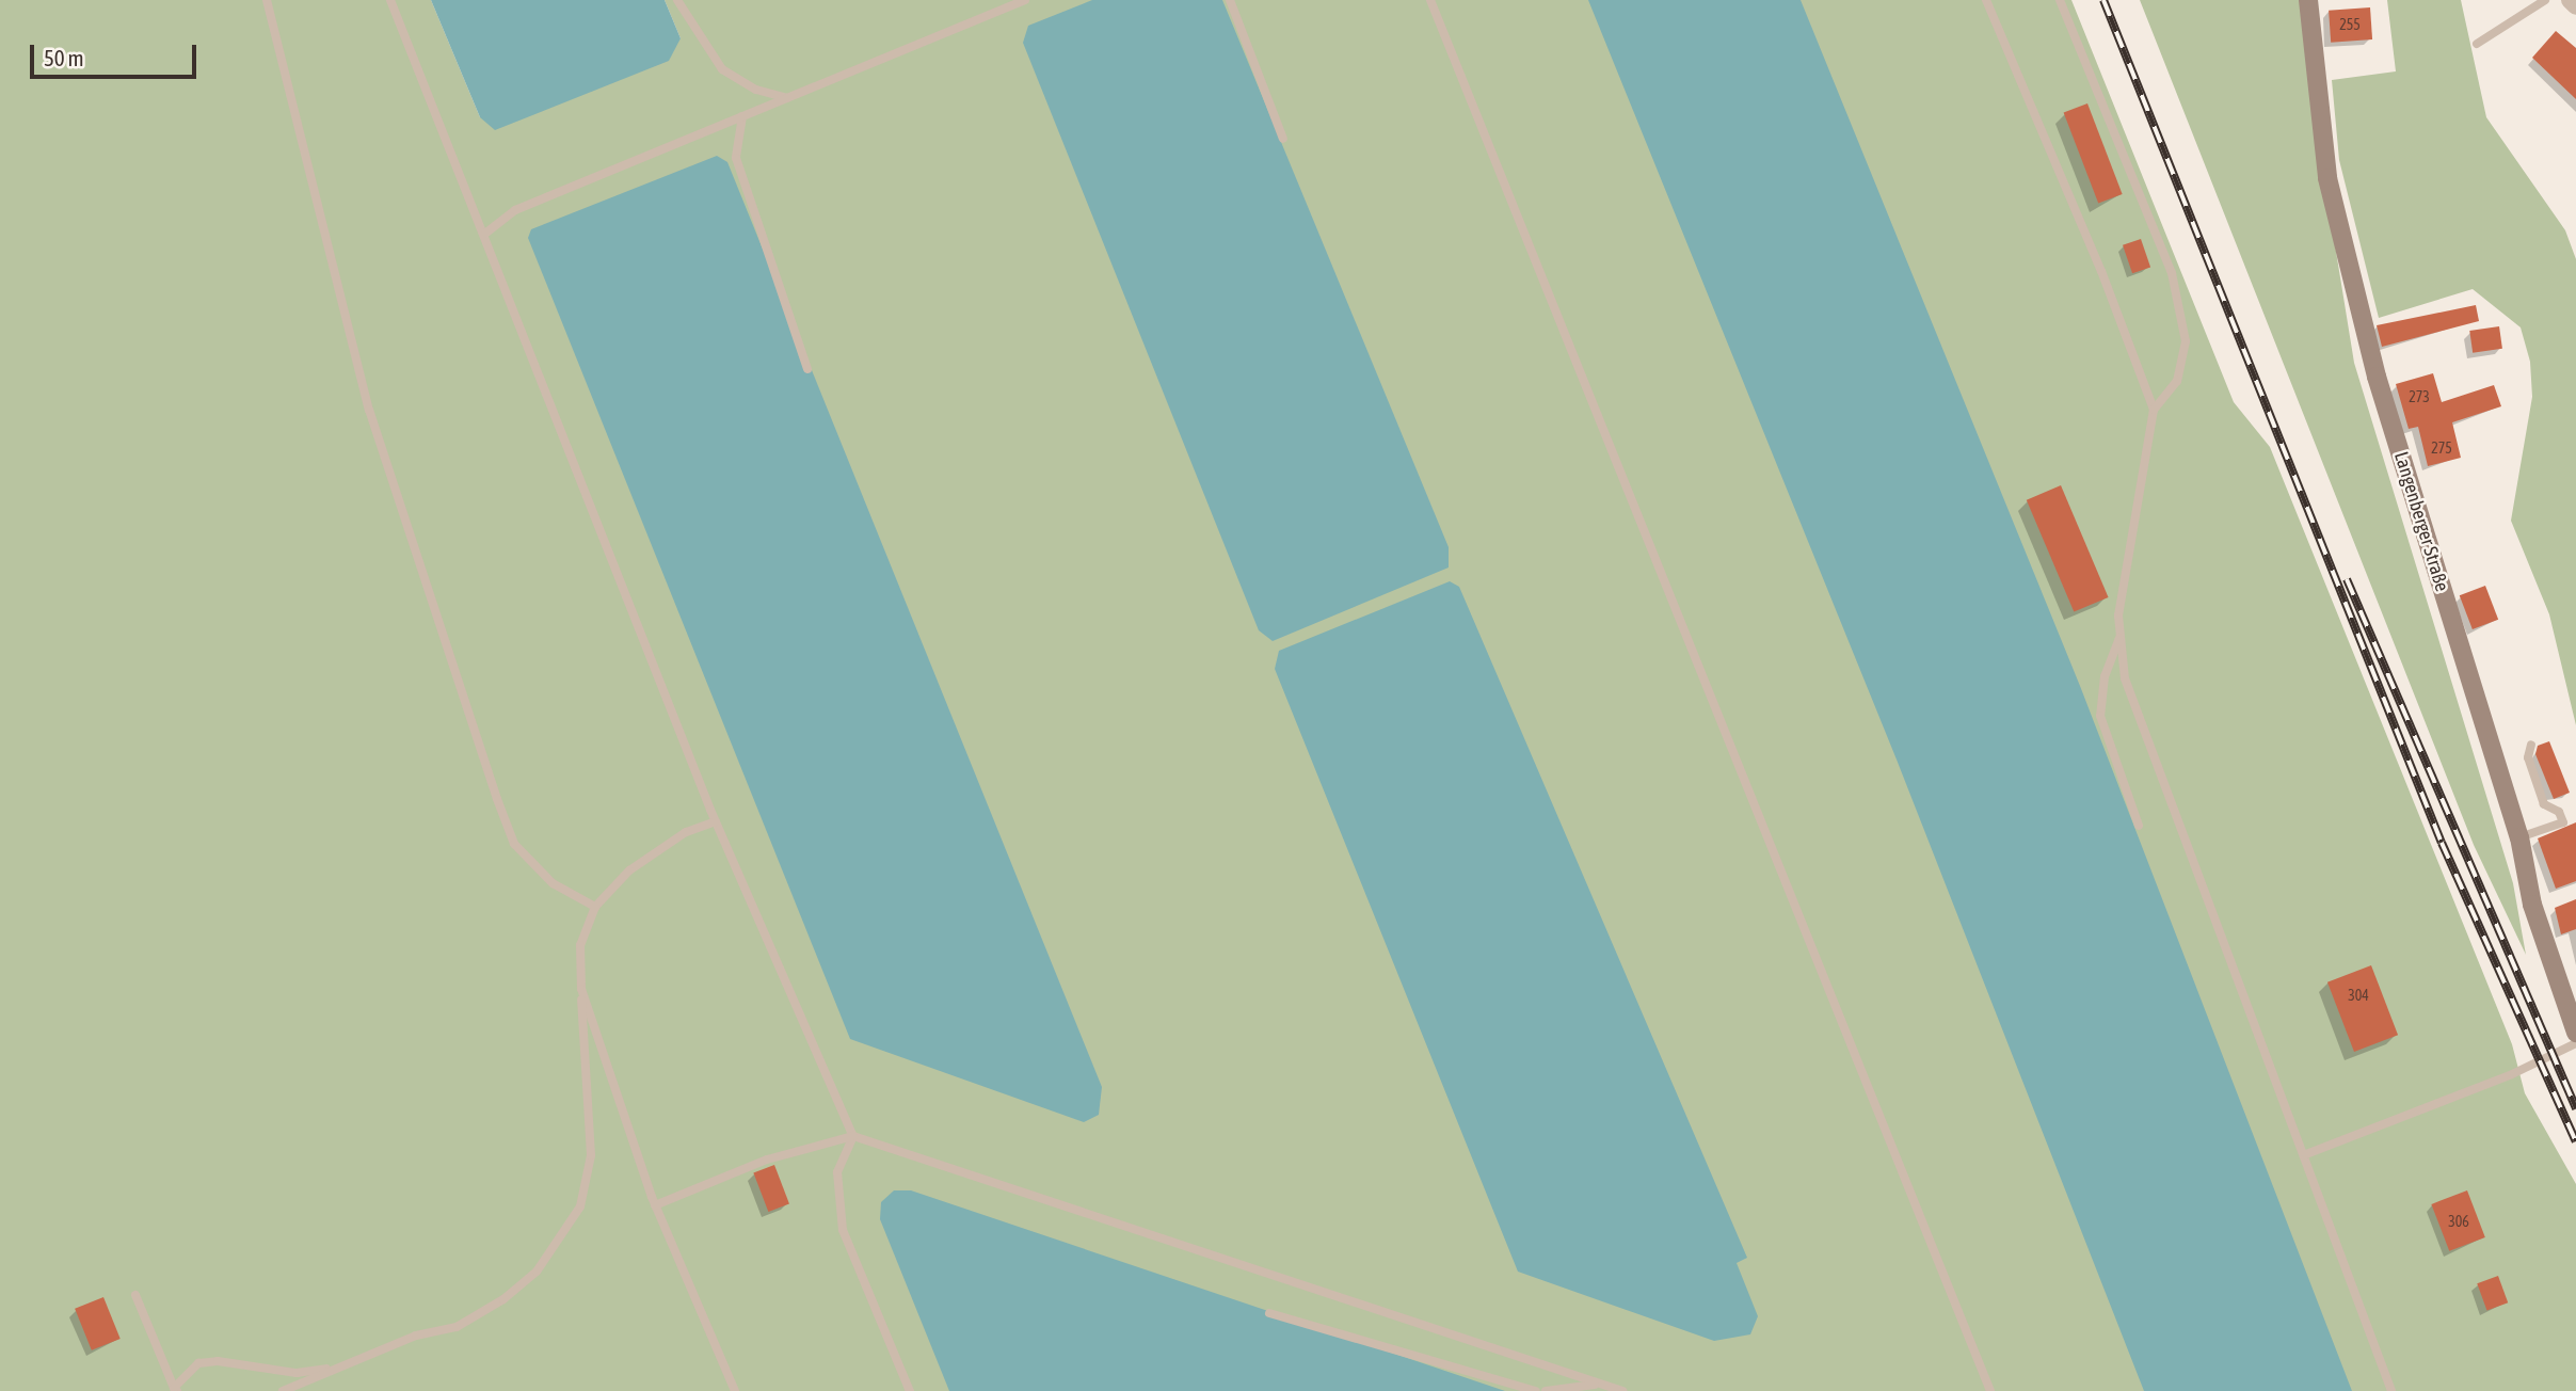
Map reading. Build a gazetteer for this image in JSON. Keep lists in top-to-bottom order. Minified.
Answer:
{"streets":{"main road":["Langenberger Straße"]},"house_numbers":["255","273","275","304","306"],"scale_bar":"50 m"}
